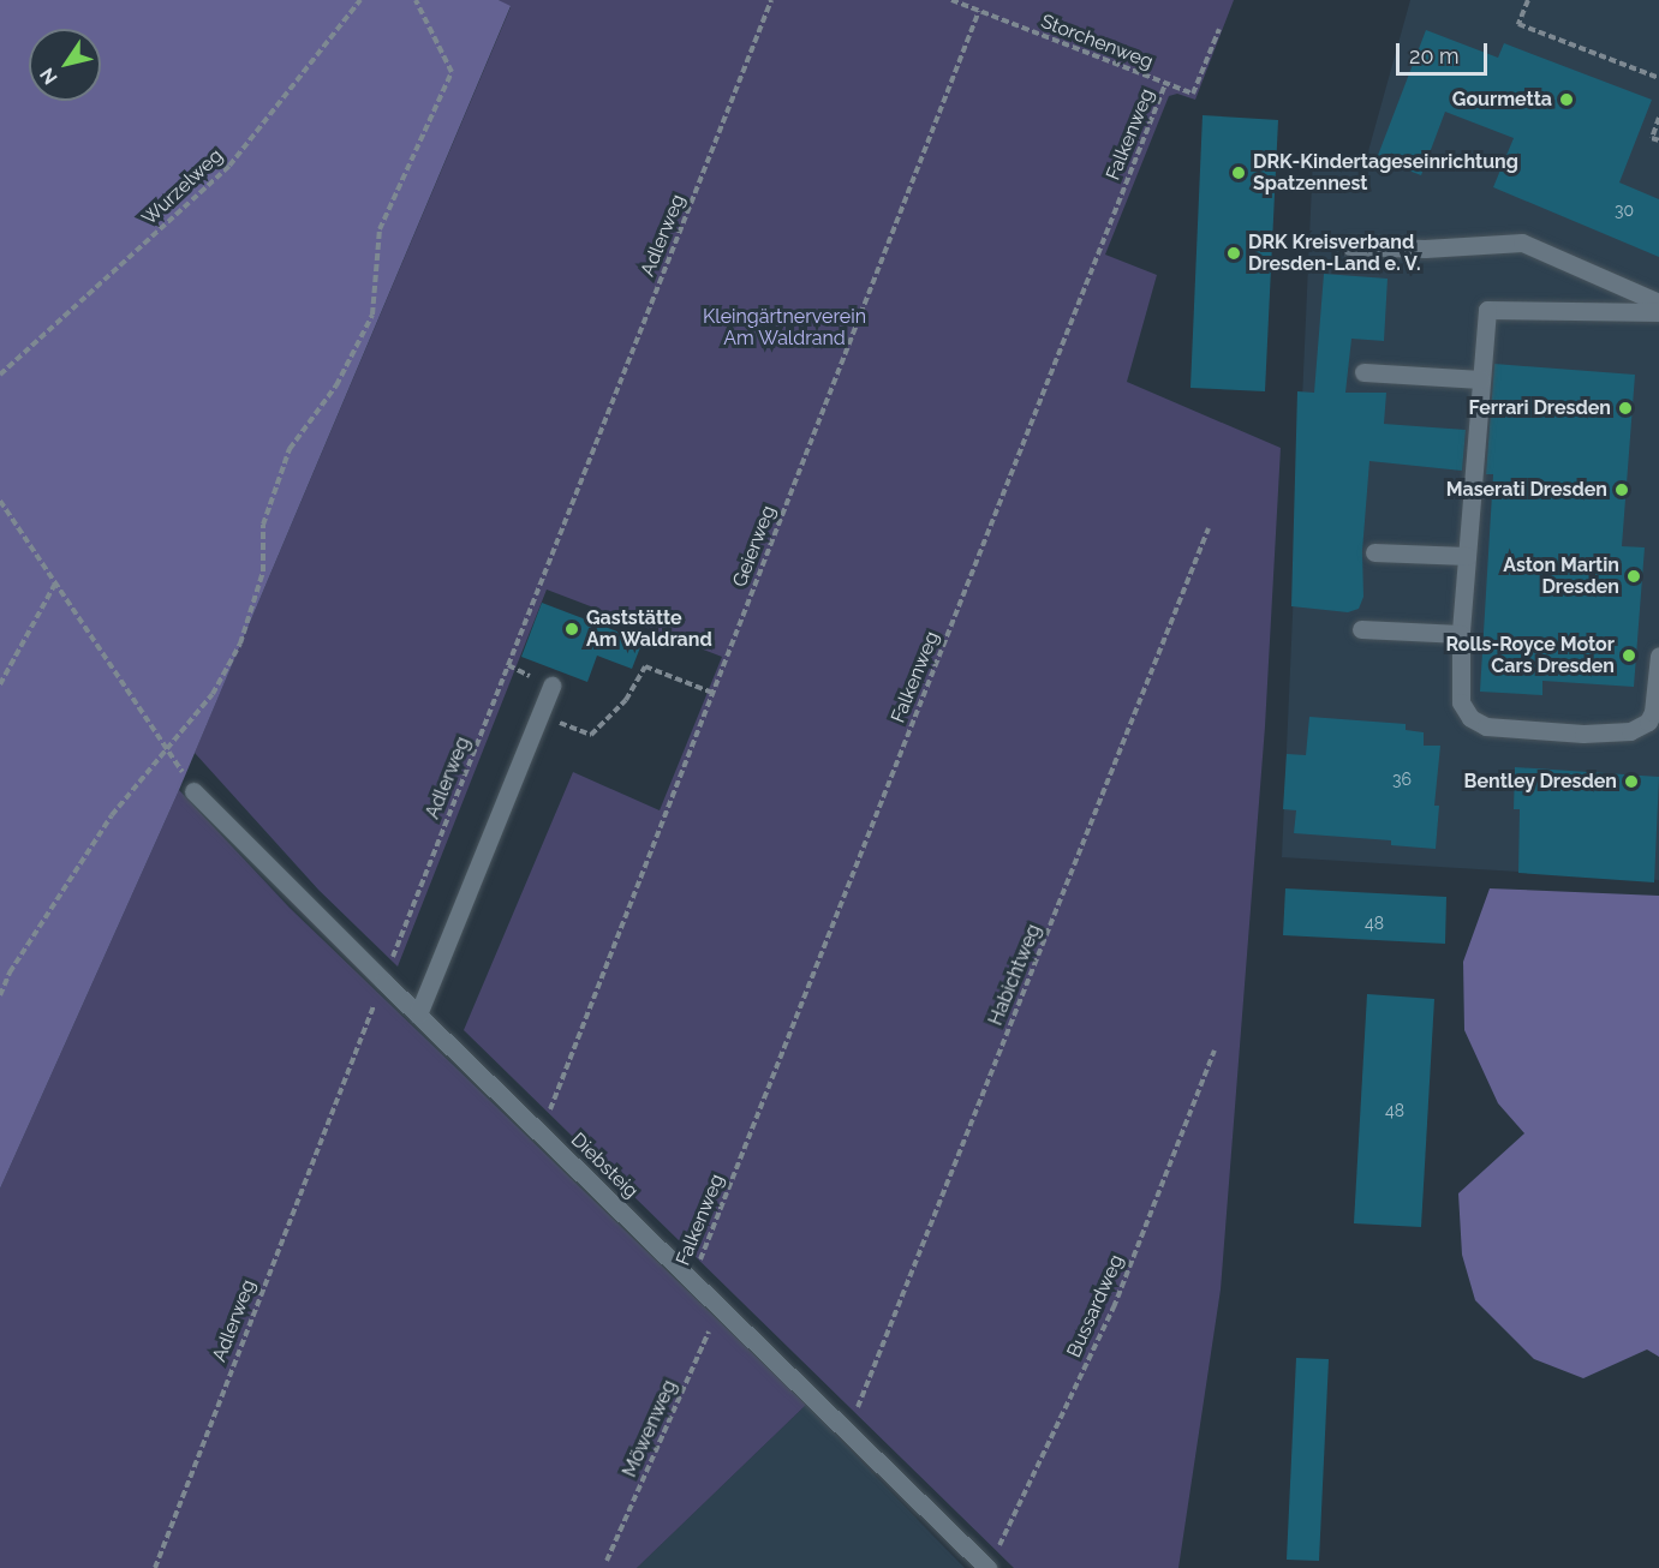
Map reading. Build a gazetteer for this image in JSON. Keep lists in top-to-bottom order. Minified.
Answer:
{"streets":{"lane":["Diebsteig"],"path":["Storchenweg","Falkenweg","Wurzelweg","Adlerweg","Geierweg","Habichtweg","Bussardweg","Möwenweg"]},"crossings":[["Storchenweg","Falkenweg"],["Storchenweg","Geierweg"],["Falkenweg","Diebsteig"],["Adlerweg","Diebsteig"],["Geierweg","Diebsteig"],["Habichtweg","Diebsteig"],["Diebsteig","Bussardweg"],["Diebsteig","Möwenweg"]],"parks":["Kleingärtnerverein Am Waldrand"],"places":["Gourmetta","DRK-Kindertageseinrichtung Spatzennest","DRK Kreisverband Dresden-Land e. V.","Ferrari Dresden","Maserati Dresden","Aston Martin Dresden","Gaststätte Am Waldrand","Rolls-Royce Motor Cars Dresden","Bentley Dresden"],"house_numbers":["30","36","48","48"],"scale_bar":"20 m","north":"bottom left"}
